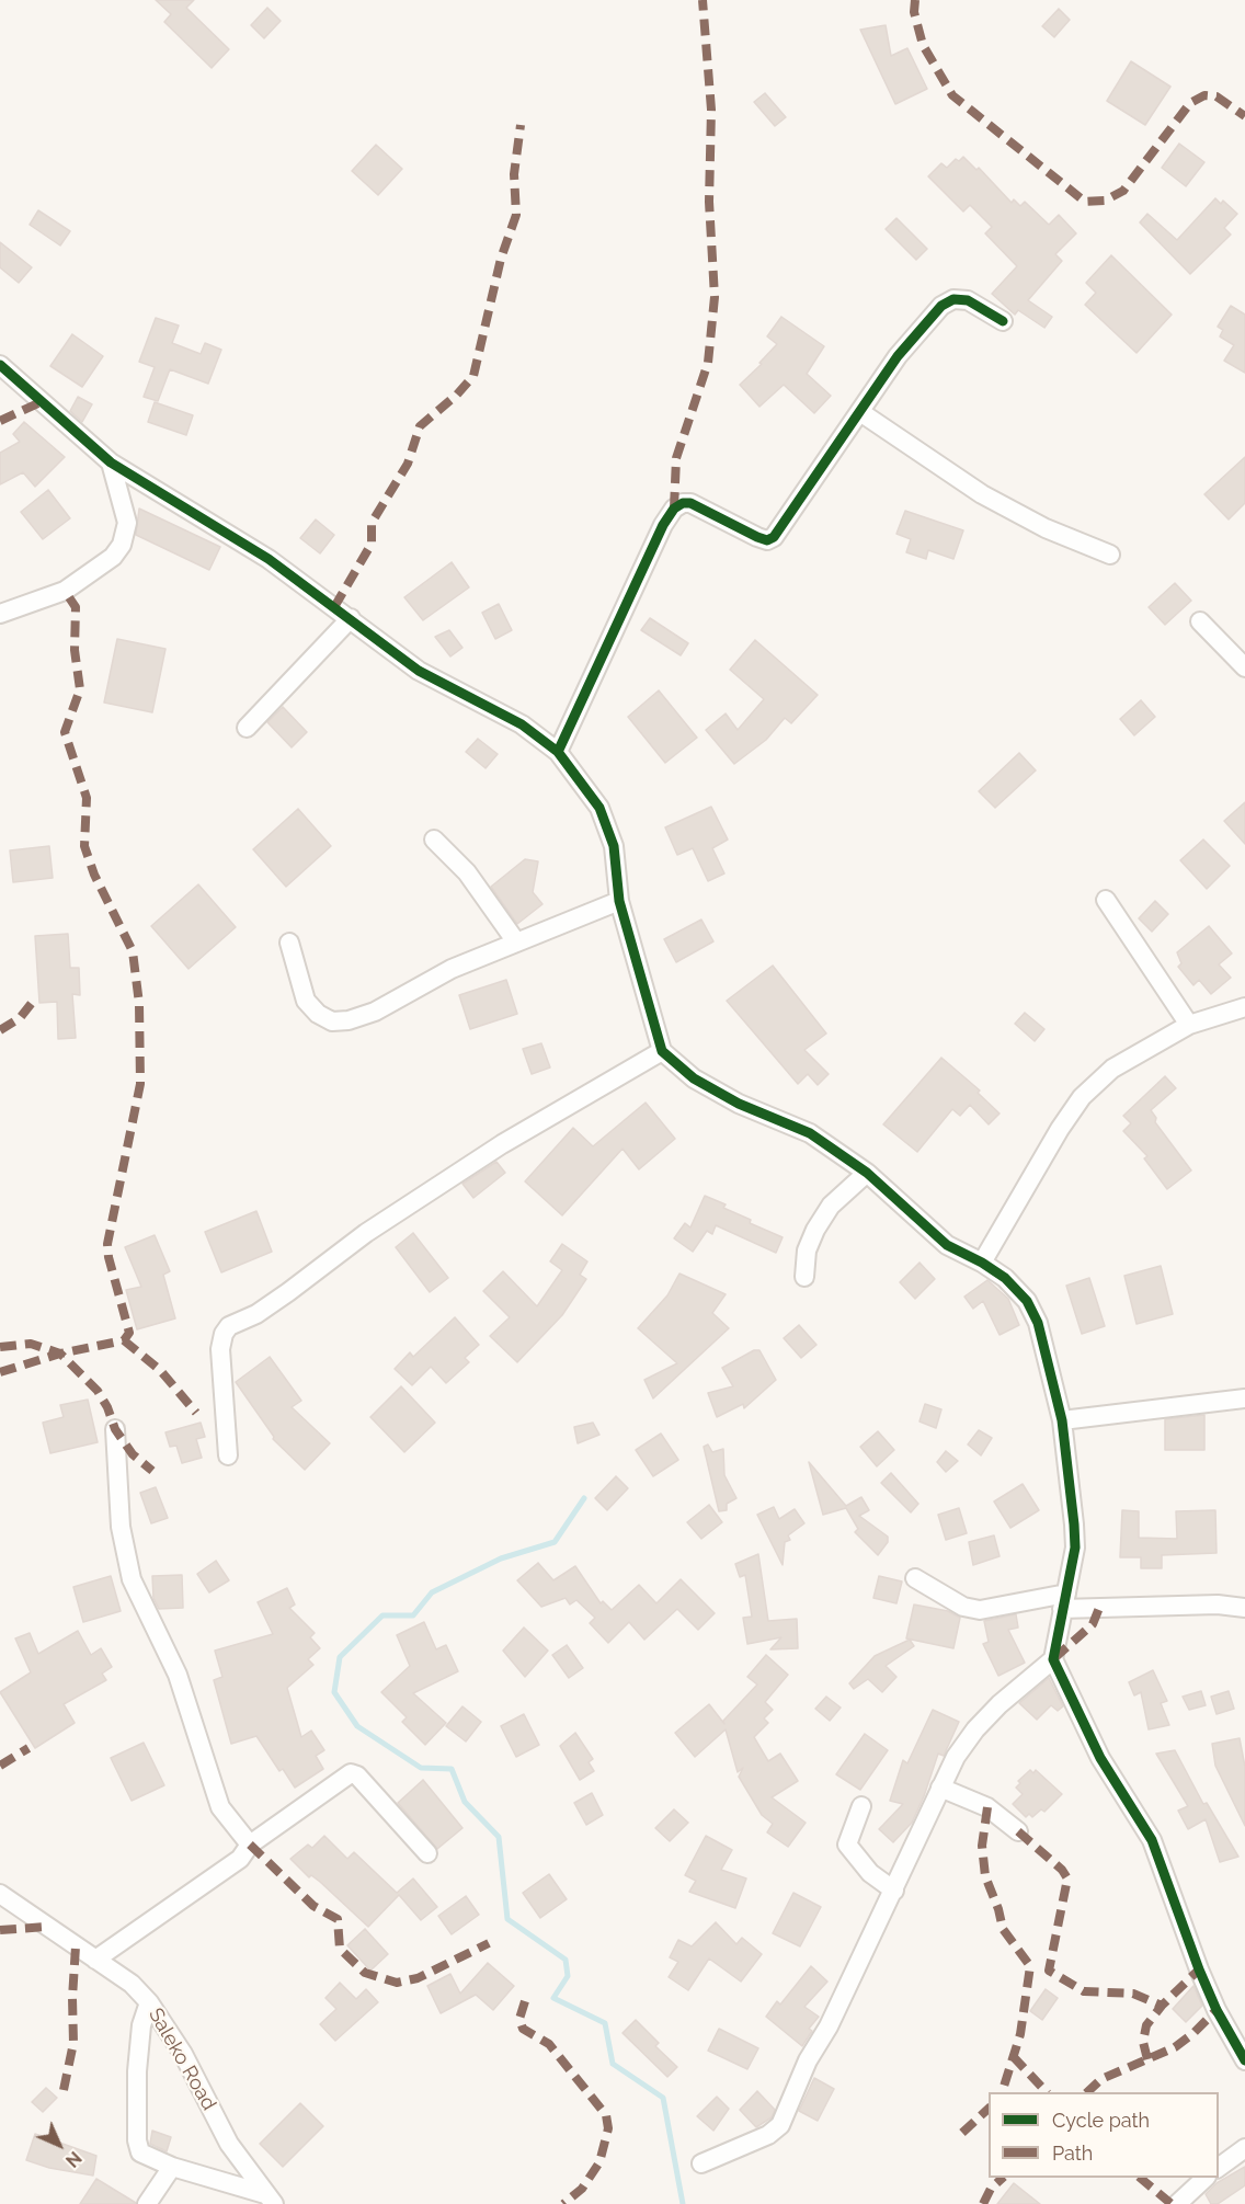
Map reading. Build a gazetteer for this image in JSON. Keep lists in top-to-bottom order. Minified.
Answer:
{"streets":{"street":["Saleko Road"]},"legend":["Cycle path","Path"],"north":"bottom right"}
